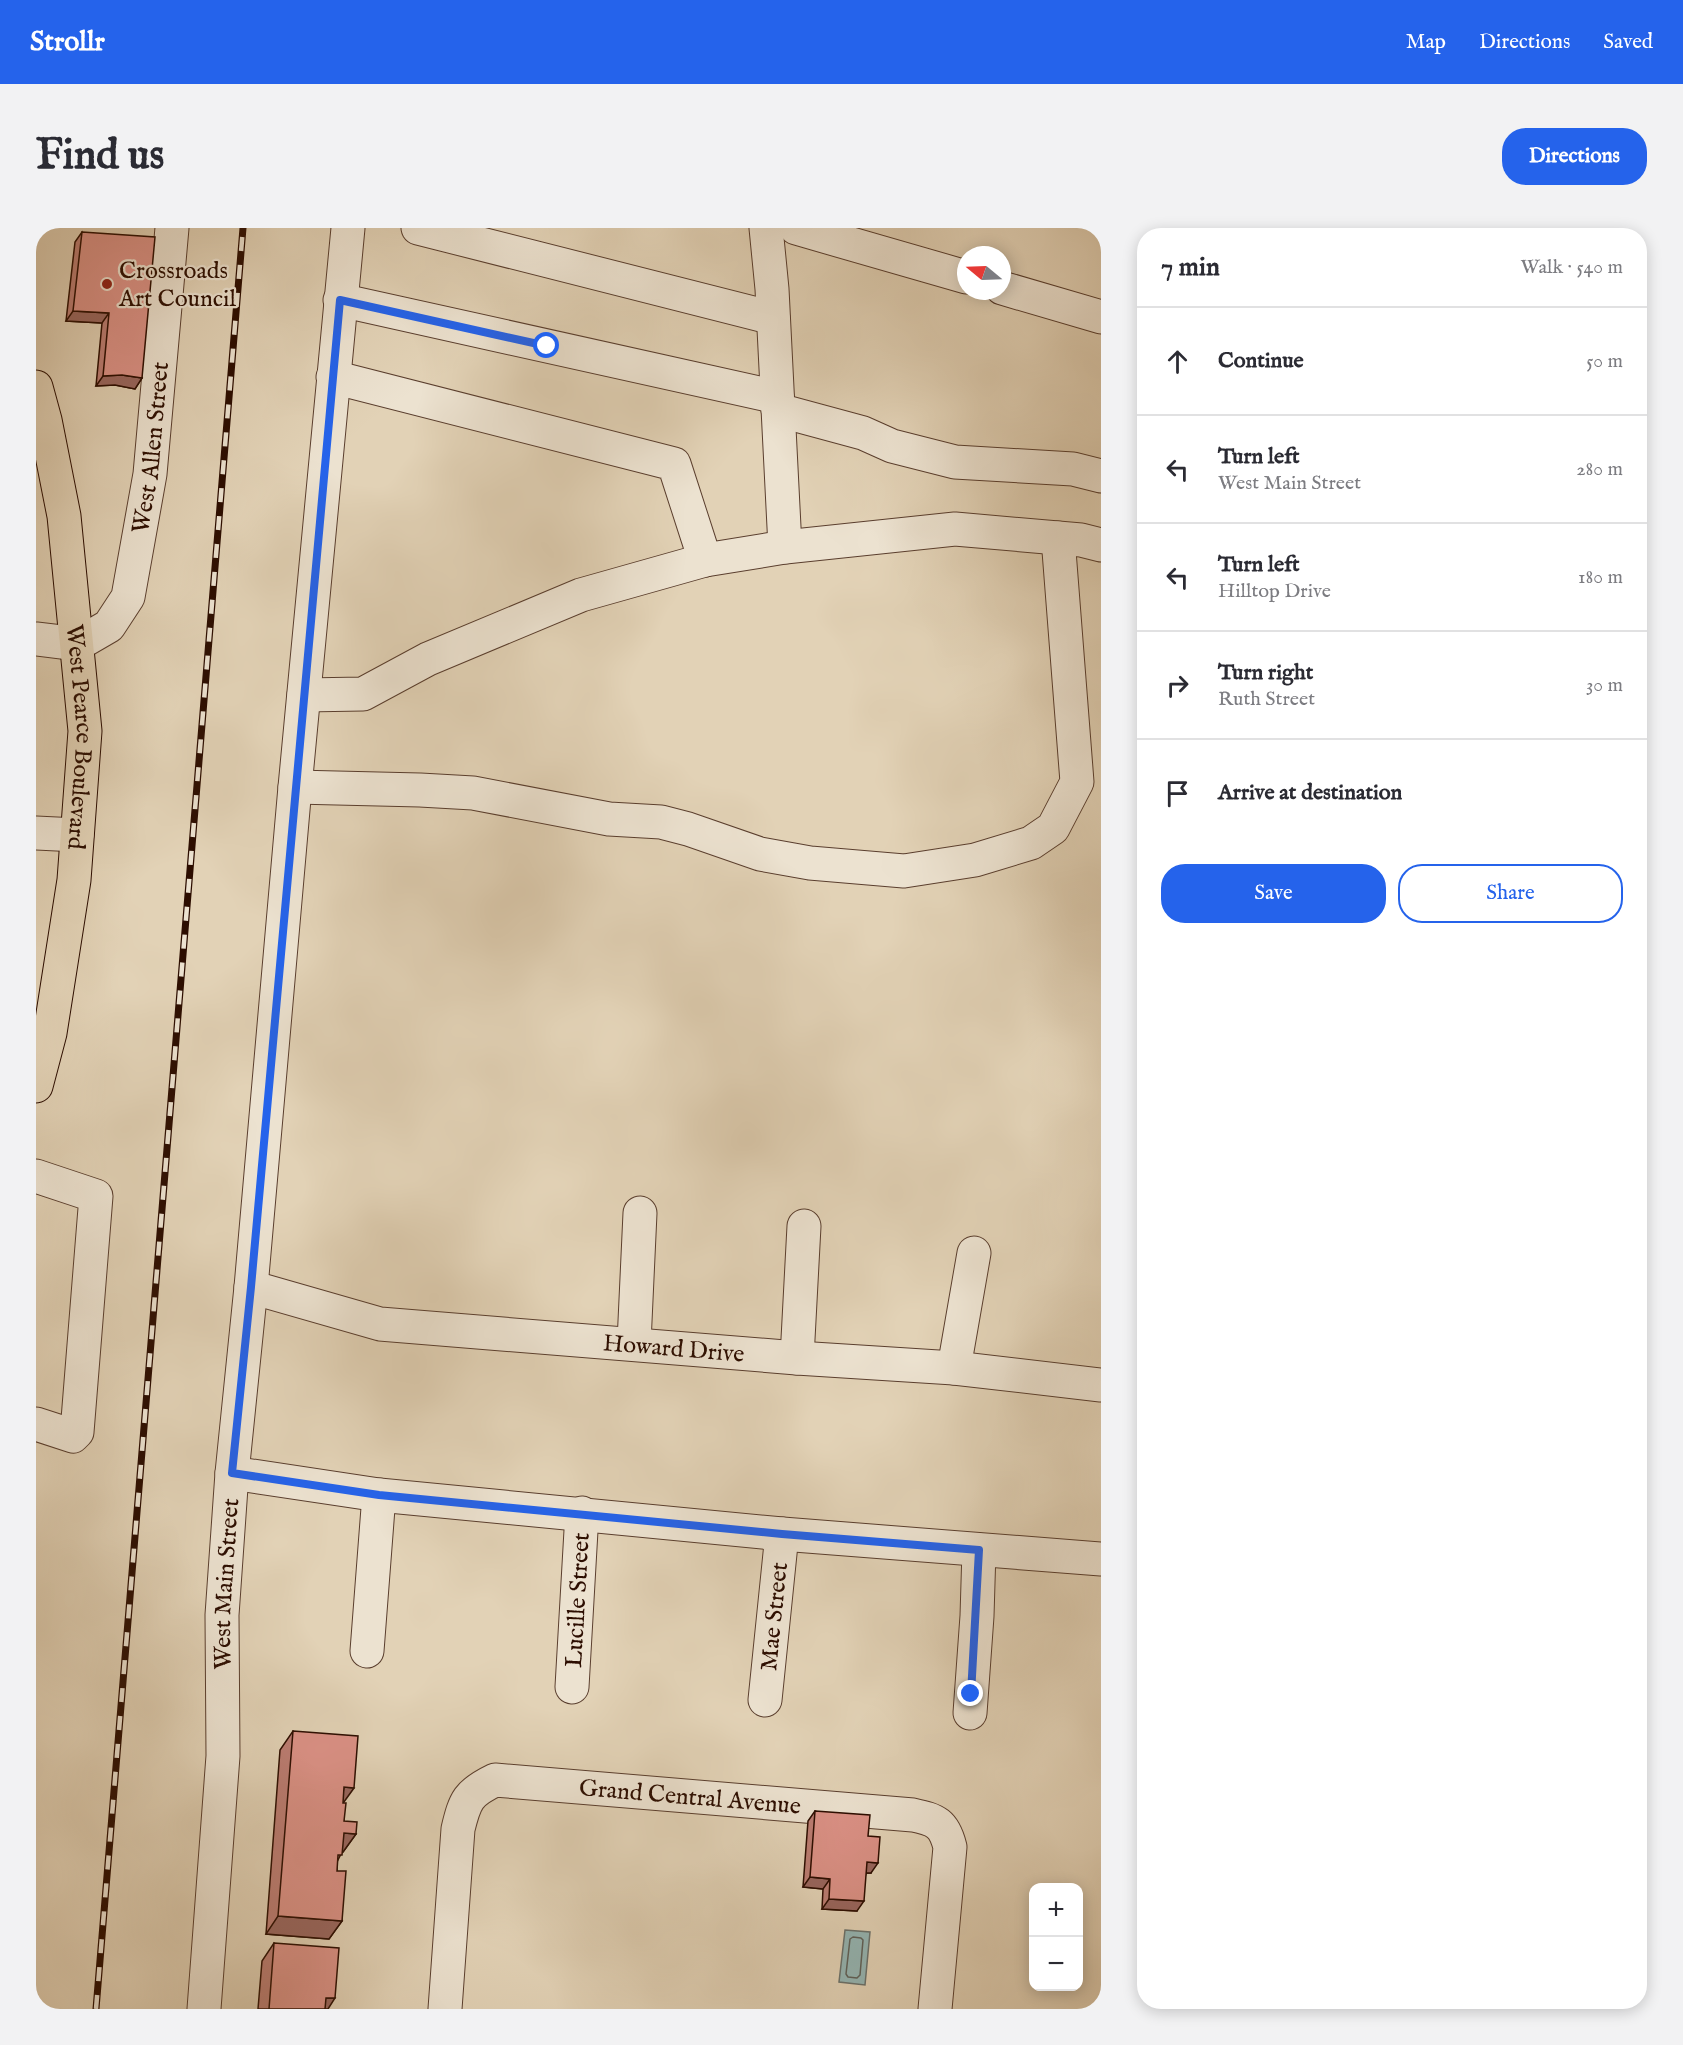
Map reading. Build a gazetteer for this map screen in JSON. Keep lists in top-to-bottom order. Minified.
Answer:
{"streets":{"main road":["West Pearce Boulevard"],"street":["West Allen Street","Howard Drive","West Main Street","Lucille Street","Mae Street","Grand Central Avenue"]},"crossings":[["West Allen Street","West Pearce Boulevard"],["Howard Drive","West Main Street"]],"places":["Crossroads Art Council"],"north":"left","page":{"header":"Strollr","nav":["Map","Directions","Saved"],"buttons":["Directions",["Save","Share"]],"title":"Find us","heading":["7 min","Walk · 540 m"],"list":[["Continue","50 m"],["Turn left","West Main Street","280 m"],["Turn left","Hilltop Drive","180 m"],["Turn right","Ruth Street","30 m"],"Arrive at destination"],"map_buttons":["+","−"]}}
